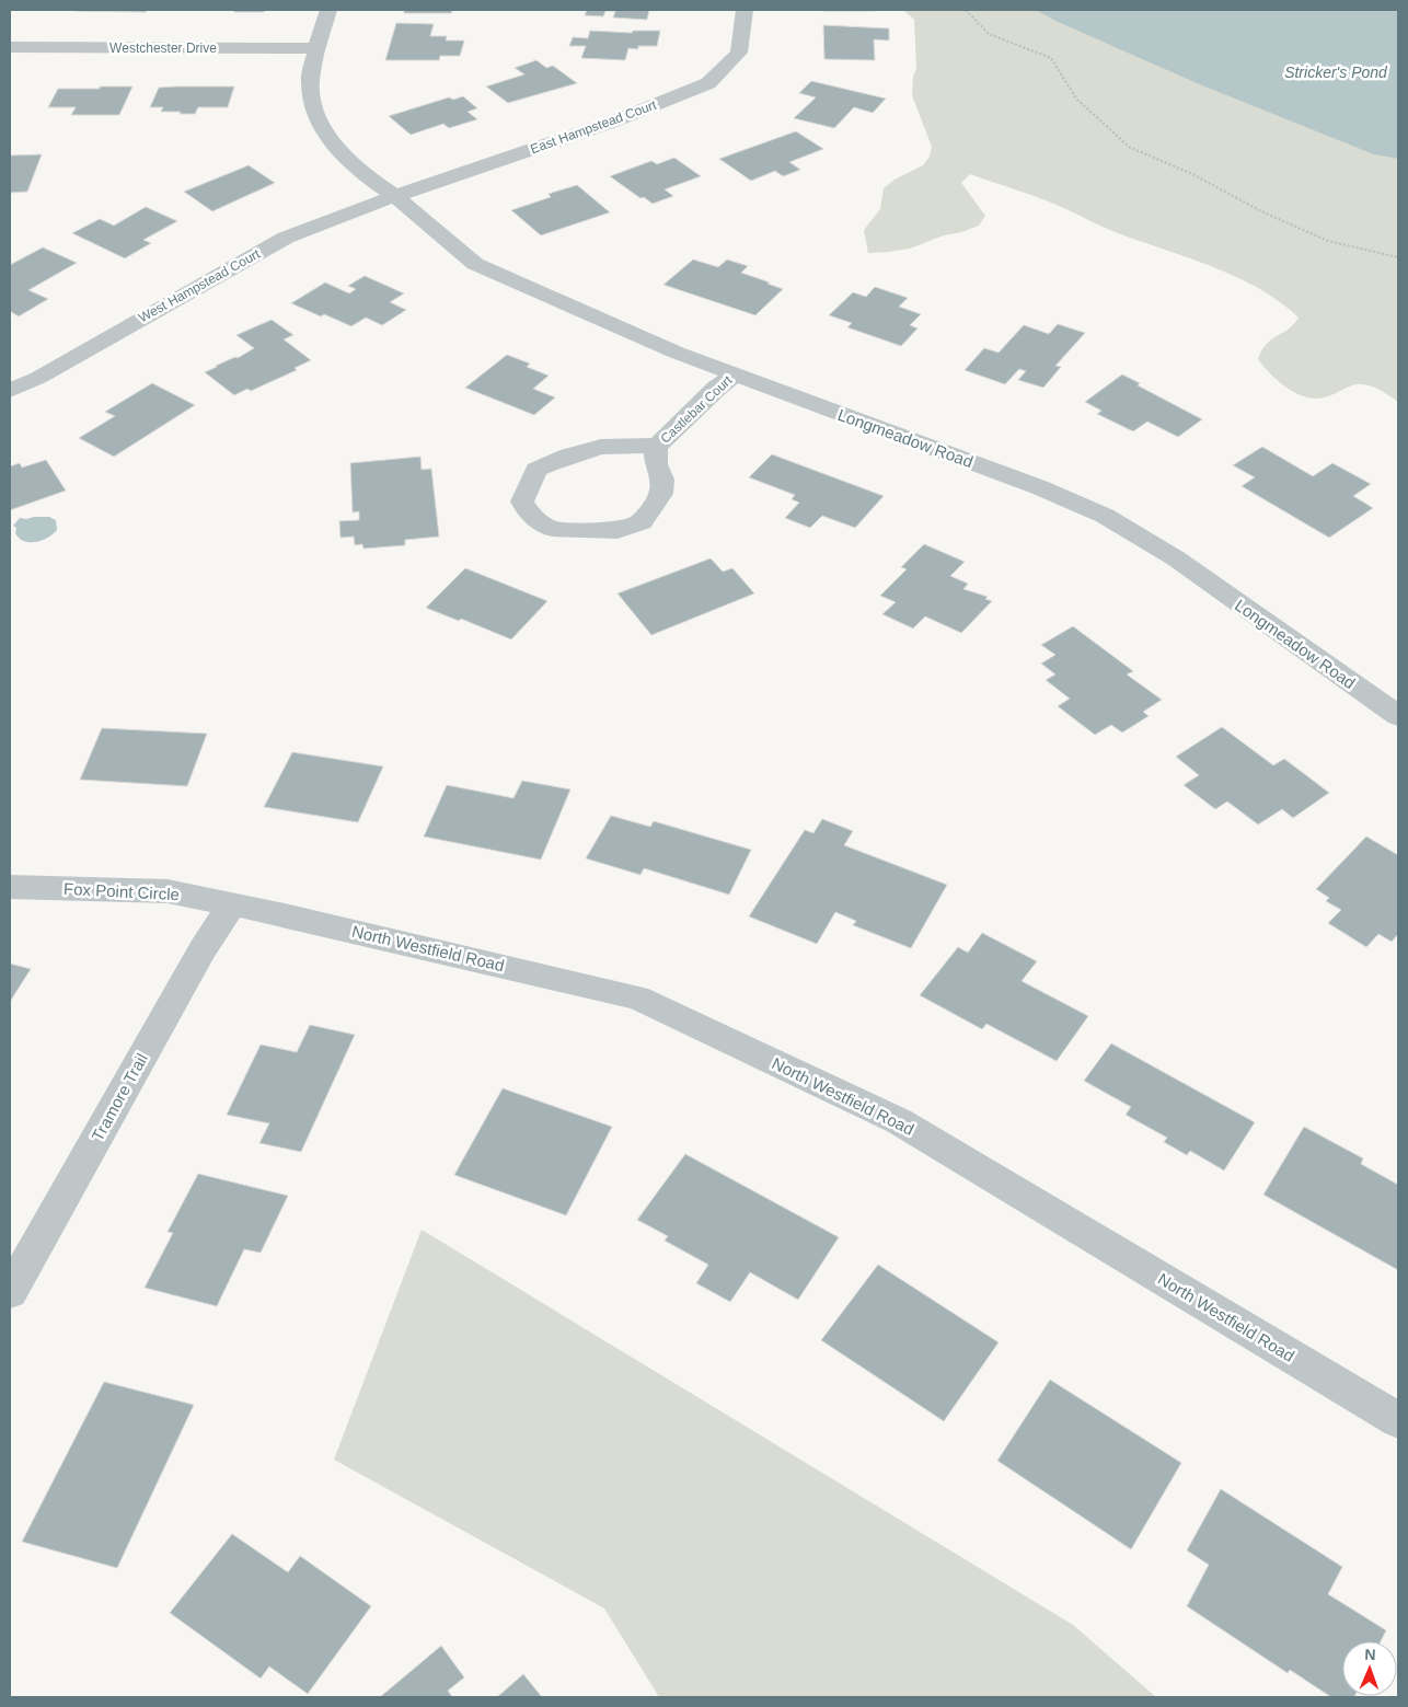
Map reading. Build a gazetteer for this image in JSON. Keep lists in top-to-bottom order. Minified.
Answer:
{"streets":{"street":["Westchester Drive","East Hampstead Court","West Hampstead Court","Castlebar Court","Longmeadow Road","Fox Point Circle","North Westfield Road","Tramore Trail"]},"crossings":[["East Hampstead Court","West Hampstead Court"],["East Hampstead Court","Longmeadow Road"],["West Hampstead Court","Longmeadow Road"],["Castlebar Court","Longmeadow Road"],["Fox Point Circle","North Westfield Road"],["Fox Point Circle","Tramore Trail"],["North Westfield Road","Tramore Trail"]],"water":["Stricker's Pond"],"north":"top"}
